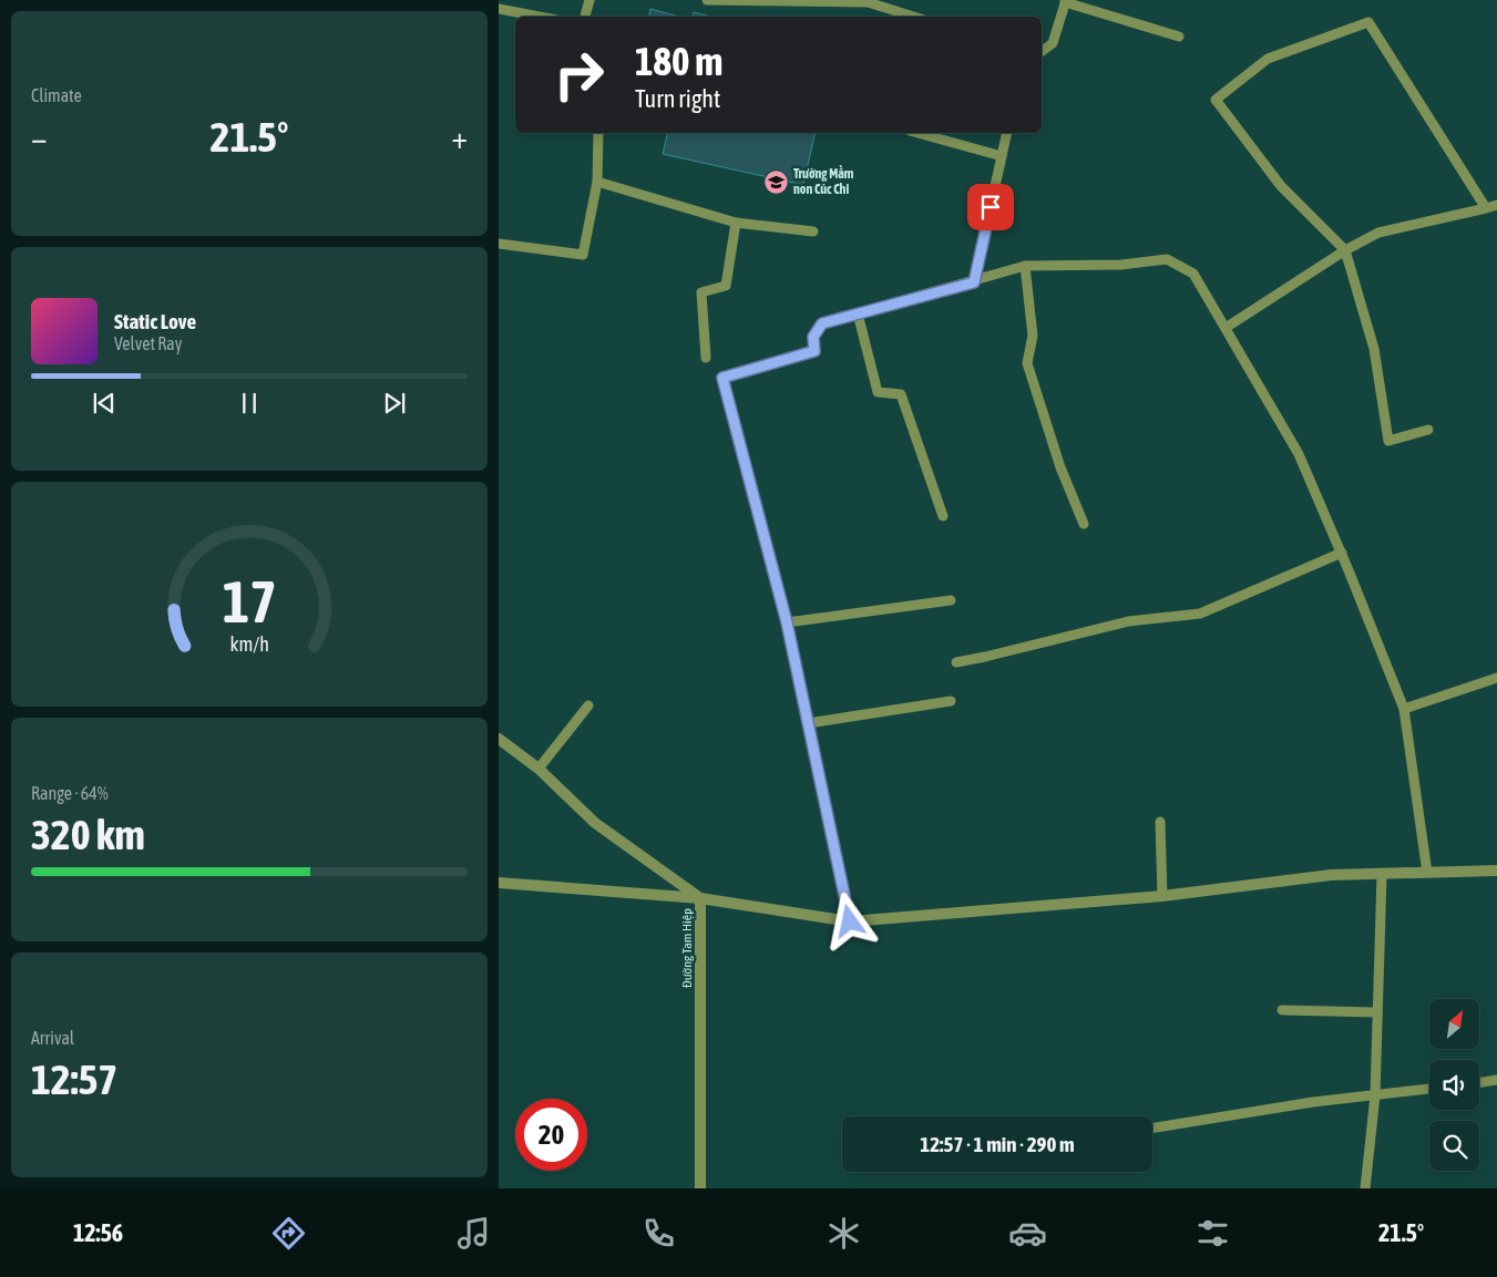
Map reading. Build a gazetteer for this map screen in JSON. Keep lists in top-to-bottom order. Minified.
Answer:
{"streets":{"street":["Đường Tam Hiệp"]},"places":{"school or university":["Trường Mầm non Cúc Chi"]},"north":"top right","page":{"tile":["Climate",["Range · 64%","320 km"],["Arrival","12:57"]],"turn":["180 m","Turn right"],"heat":["−","21.5°","+"],"song":["Static Love","Velvet Ray"],"limit":"20","trip":"12:57 · 1 min · 290 m","tabs":["12:56","21.5°"],"gauge":["17","km/h"]}}
